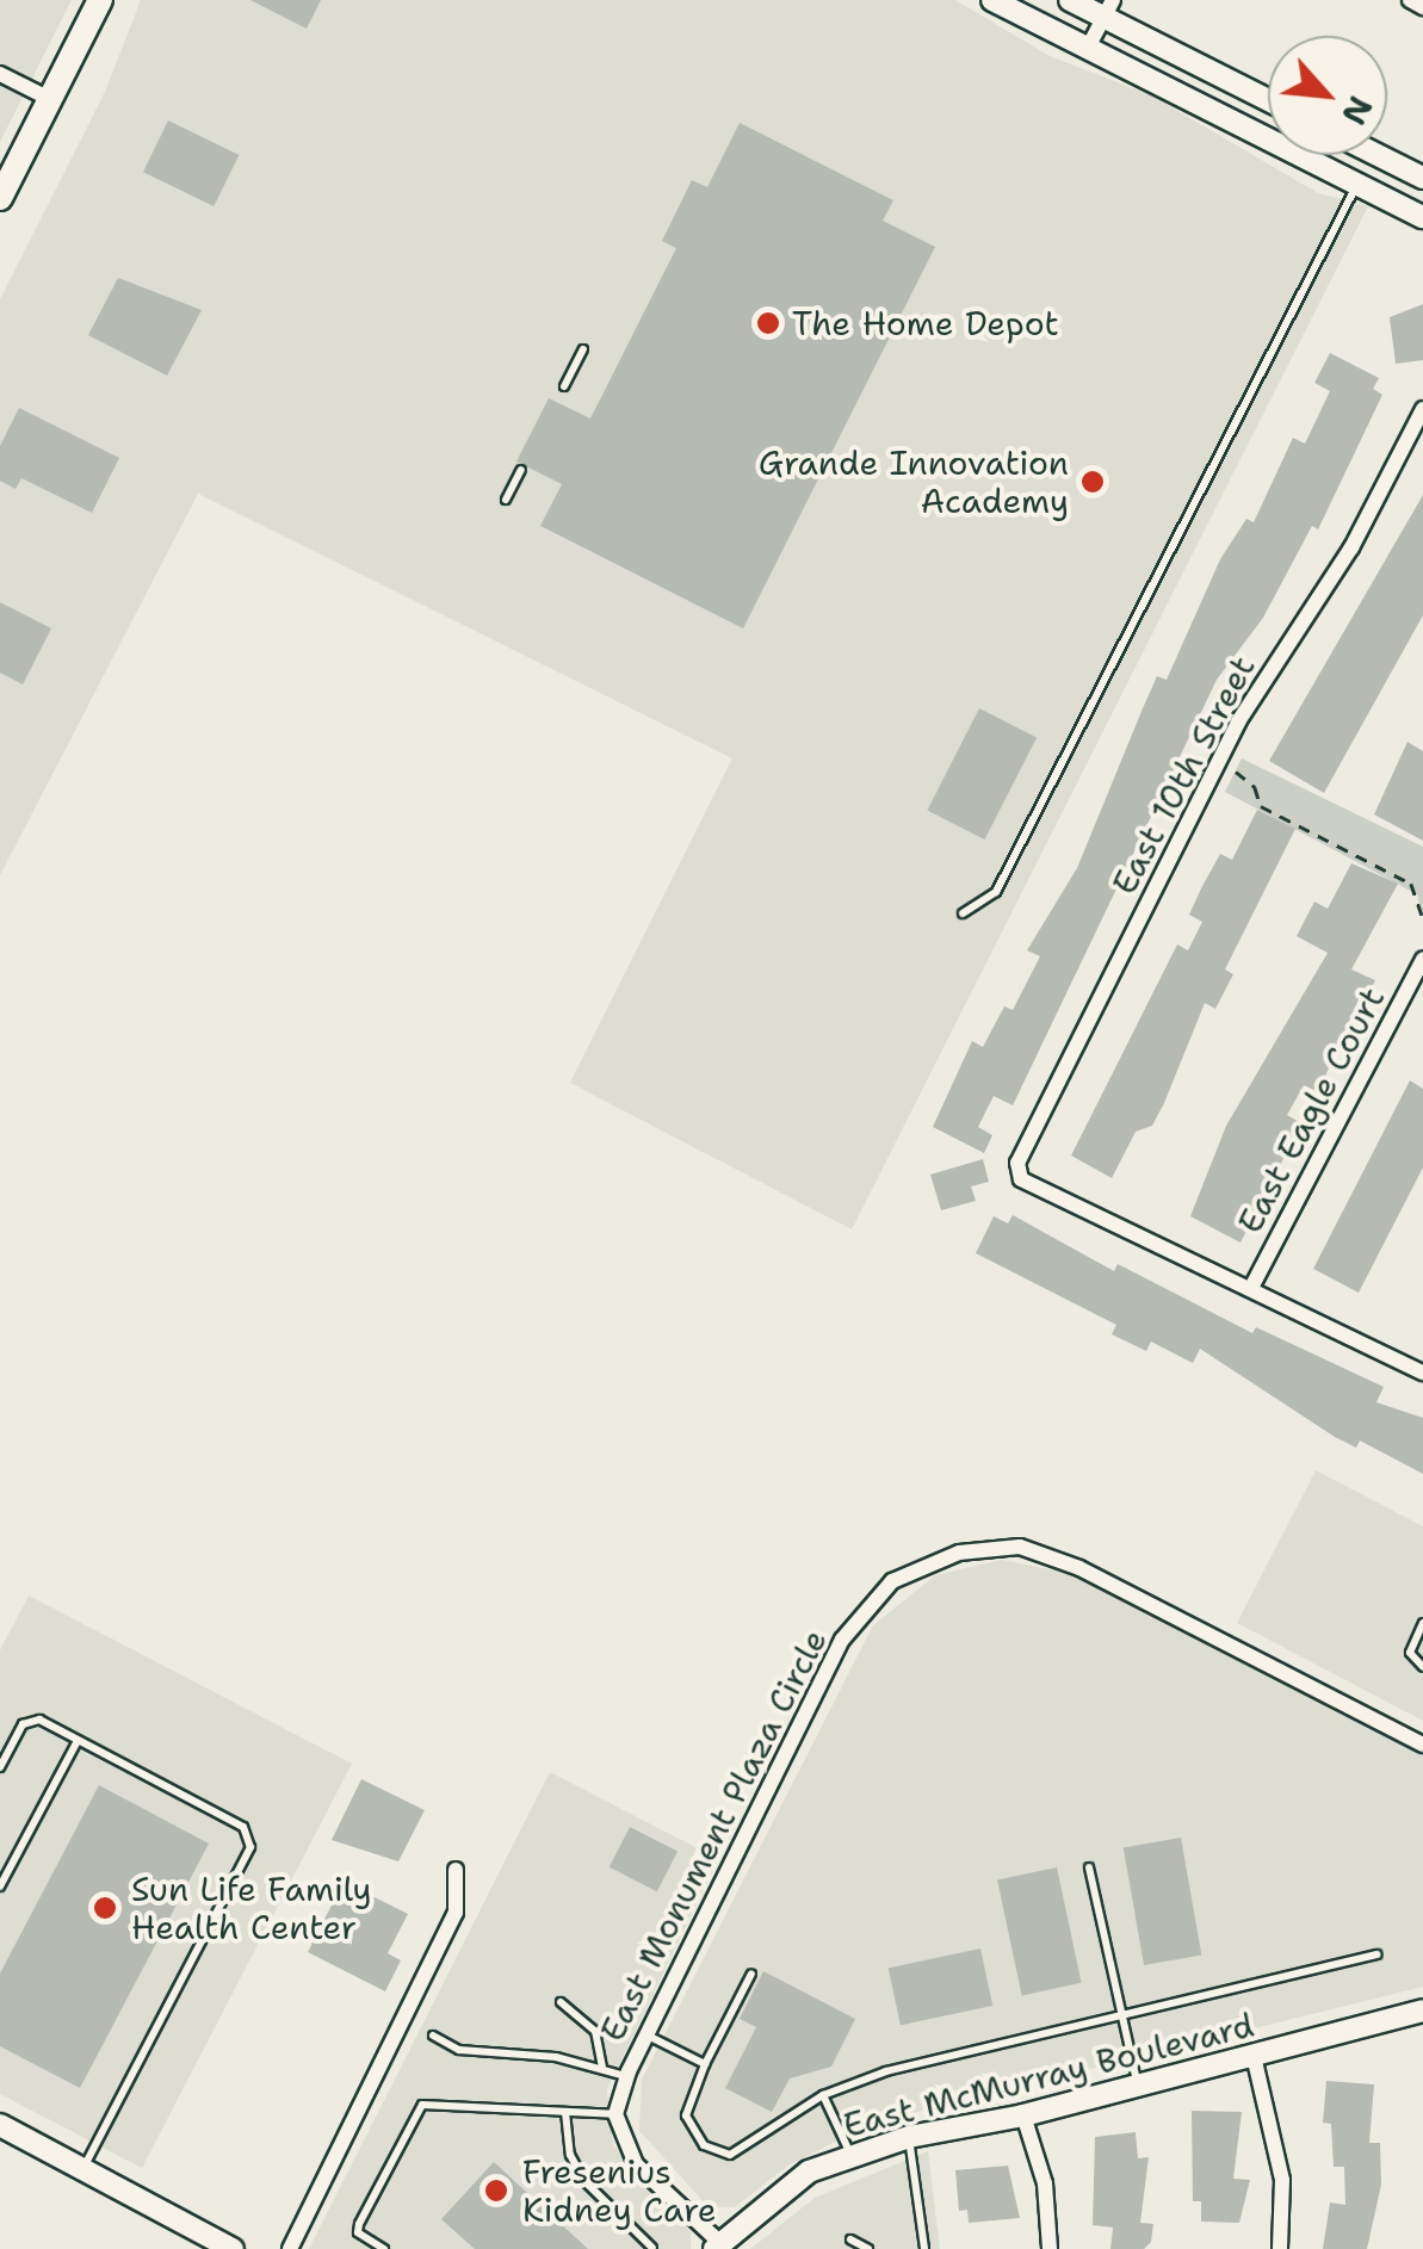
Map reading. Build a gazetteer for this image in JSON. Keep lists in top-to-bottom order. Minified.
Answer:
{"streets":{"street":["East 10th Street","East Eagle Court","East Monument Plaza Circle","East McMurray Boulevard"]},"crossings":[["East 10th Street","East Eagle Court"]],"places":["The Home Depot","Grande Innovation Academy","Sun Life Family Health Center","Fresenius Kidney Care"],"north":"bottom right"}
